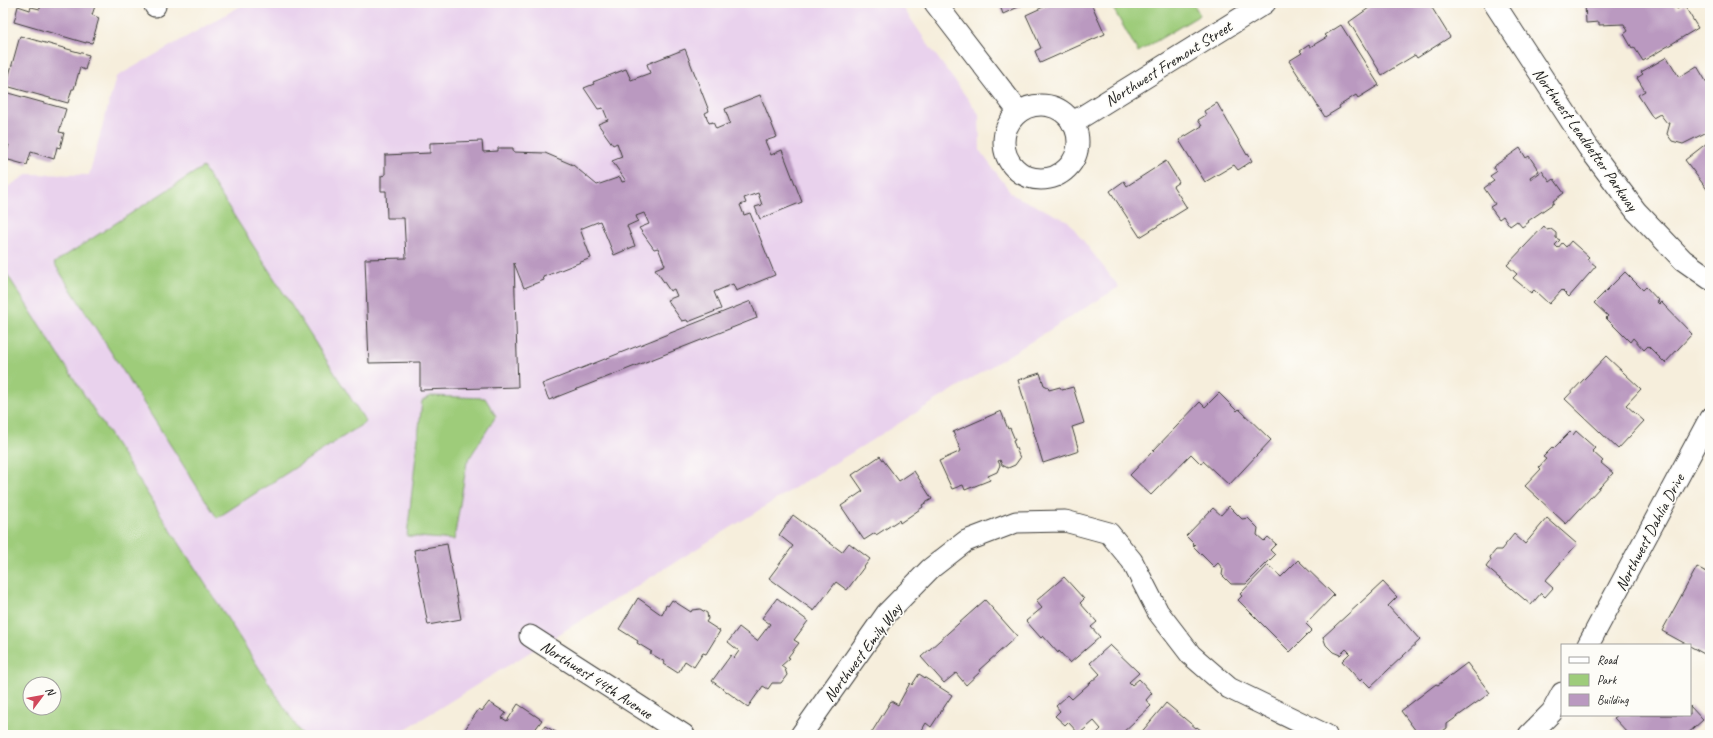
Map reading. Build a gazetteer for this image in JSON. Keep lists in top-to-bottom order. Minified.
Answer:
{"streets":{"street":["Northwest Fremont Street","Northwest Leadbetter Parkway","Northwest Dahlia Drive","Northwest Emily Way","Northwest 44th Avenue"]},"legend":["Road","Park","Building"],"north":"top right"}
